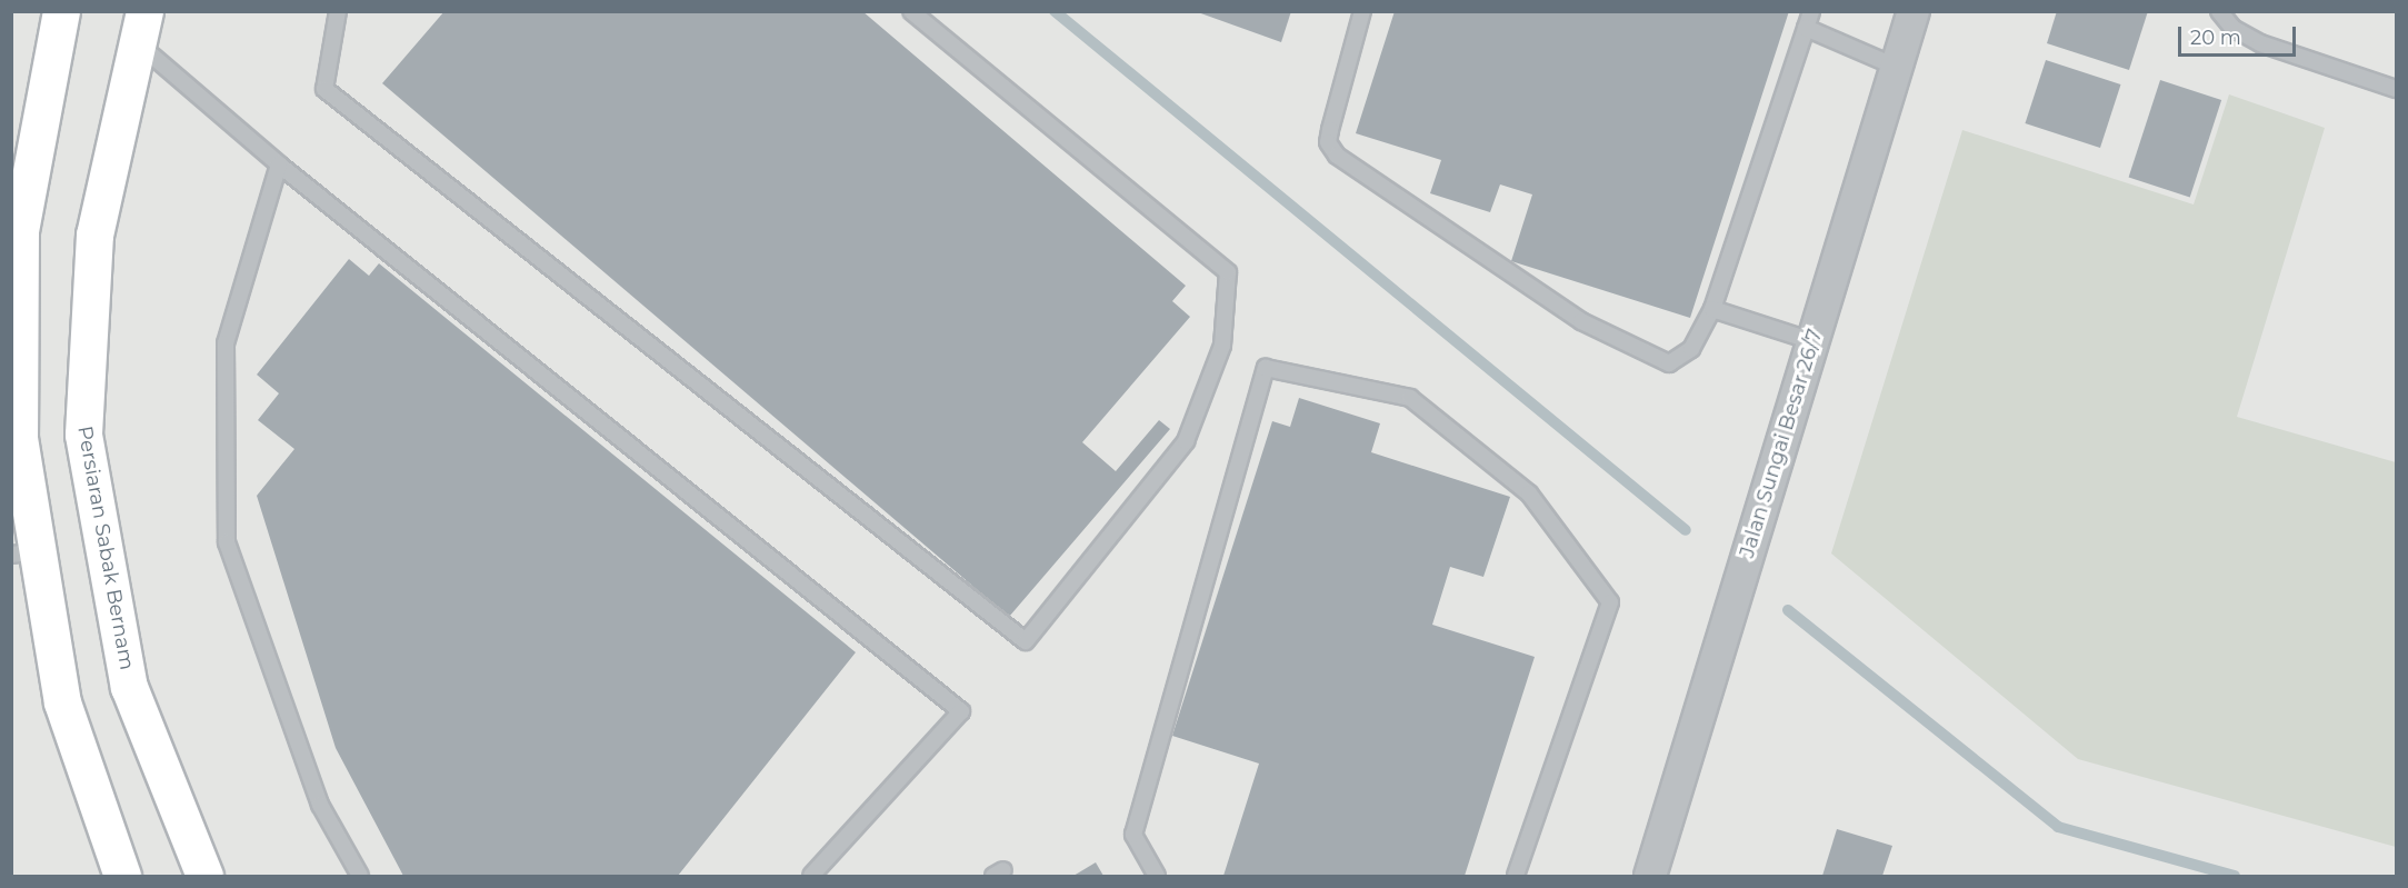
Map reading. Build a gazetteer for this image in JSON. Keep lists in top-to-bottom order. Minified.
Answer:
{"streets":{"street":["Jalan Sungai Besar 26/7","Persiaran Sabak Bernam"]},"scale_bar":"20 m"}
